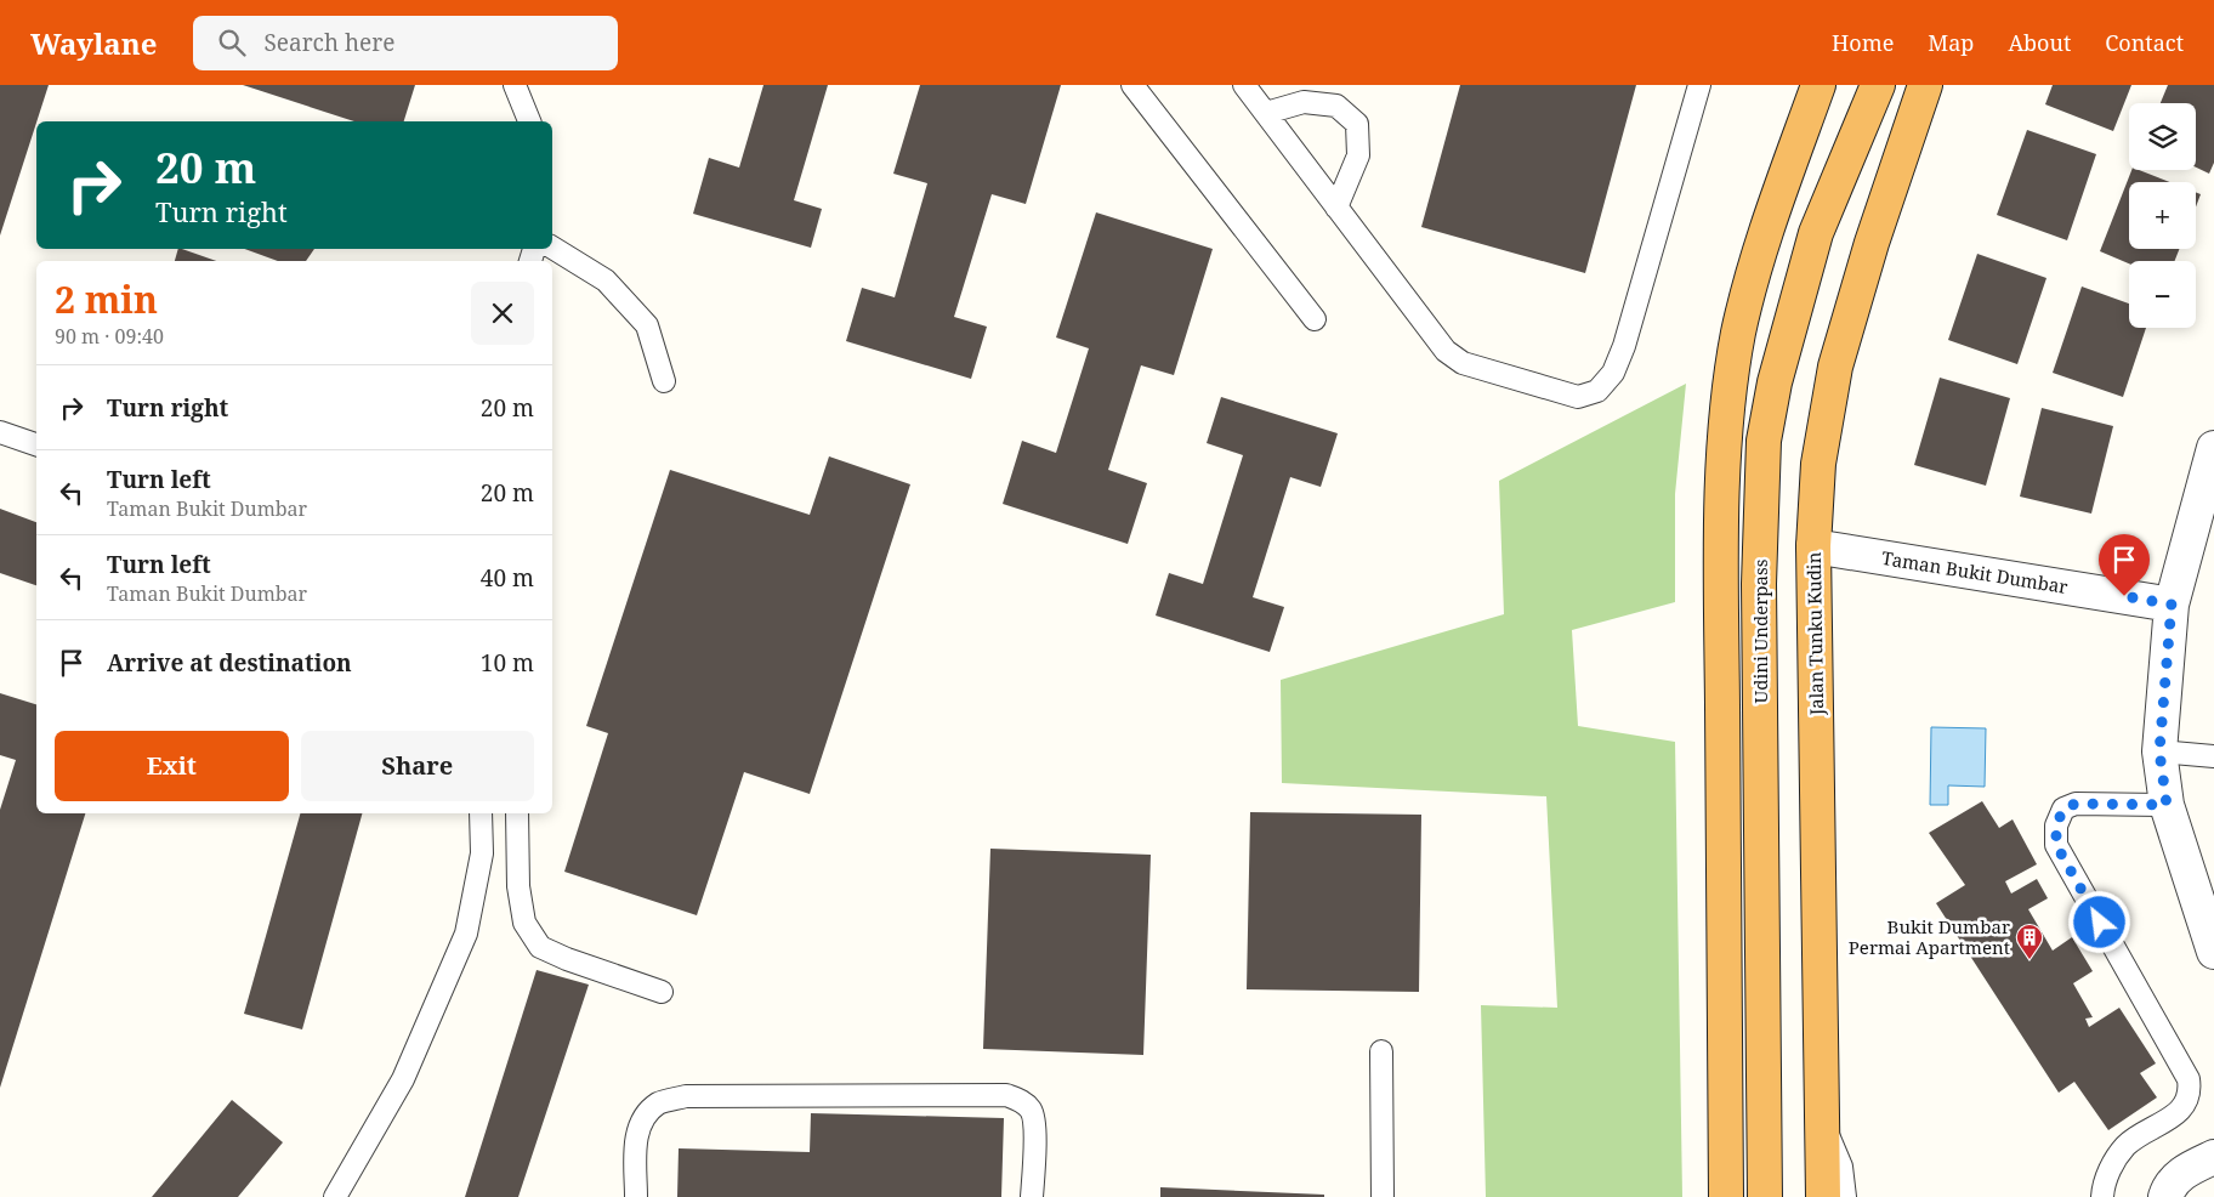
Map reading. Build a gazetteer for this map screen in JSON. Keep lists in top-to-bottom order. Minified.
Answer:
{"streets":{"highway":["Udini Underpass","Jalan Tunku Kudin"],"street":["Taman Bukit Dumbar"]},"crossings":[["Taman Bukit Dumbar","Jalan Tunku Kudin"]],"places":{"building":["Bukit Dumbar Permai Apartment"]},"page":{"header":"Waylane","search":"Search here","nav":["Home","Map","About","Contact"],"map_buttons":["+","−"],"turn":["20 m","Turn right"],"heading":["2 min","90 m · 09:40"],"list":[{"name":"Turn right","value":"20 m"},{"name":"Turn left","note":"Taman Bukit Dumbar","value":"20 m"},{"name":"Turn left","note":"Taman Bukit Dumbar","value":"40 m"},{"name":"Arrive at destination","value":"10 m"}],"buttons":["Exit","Share"]}}
